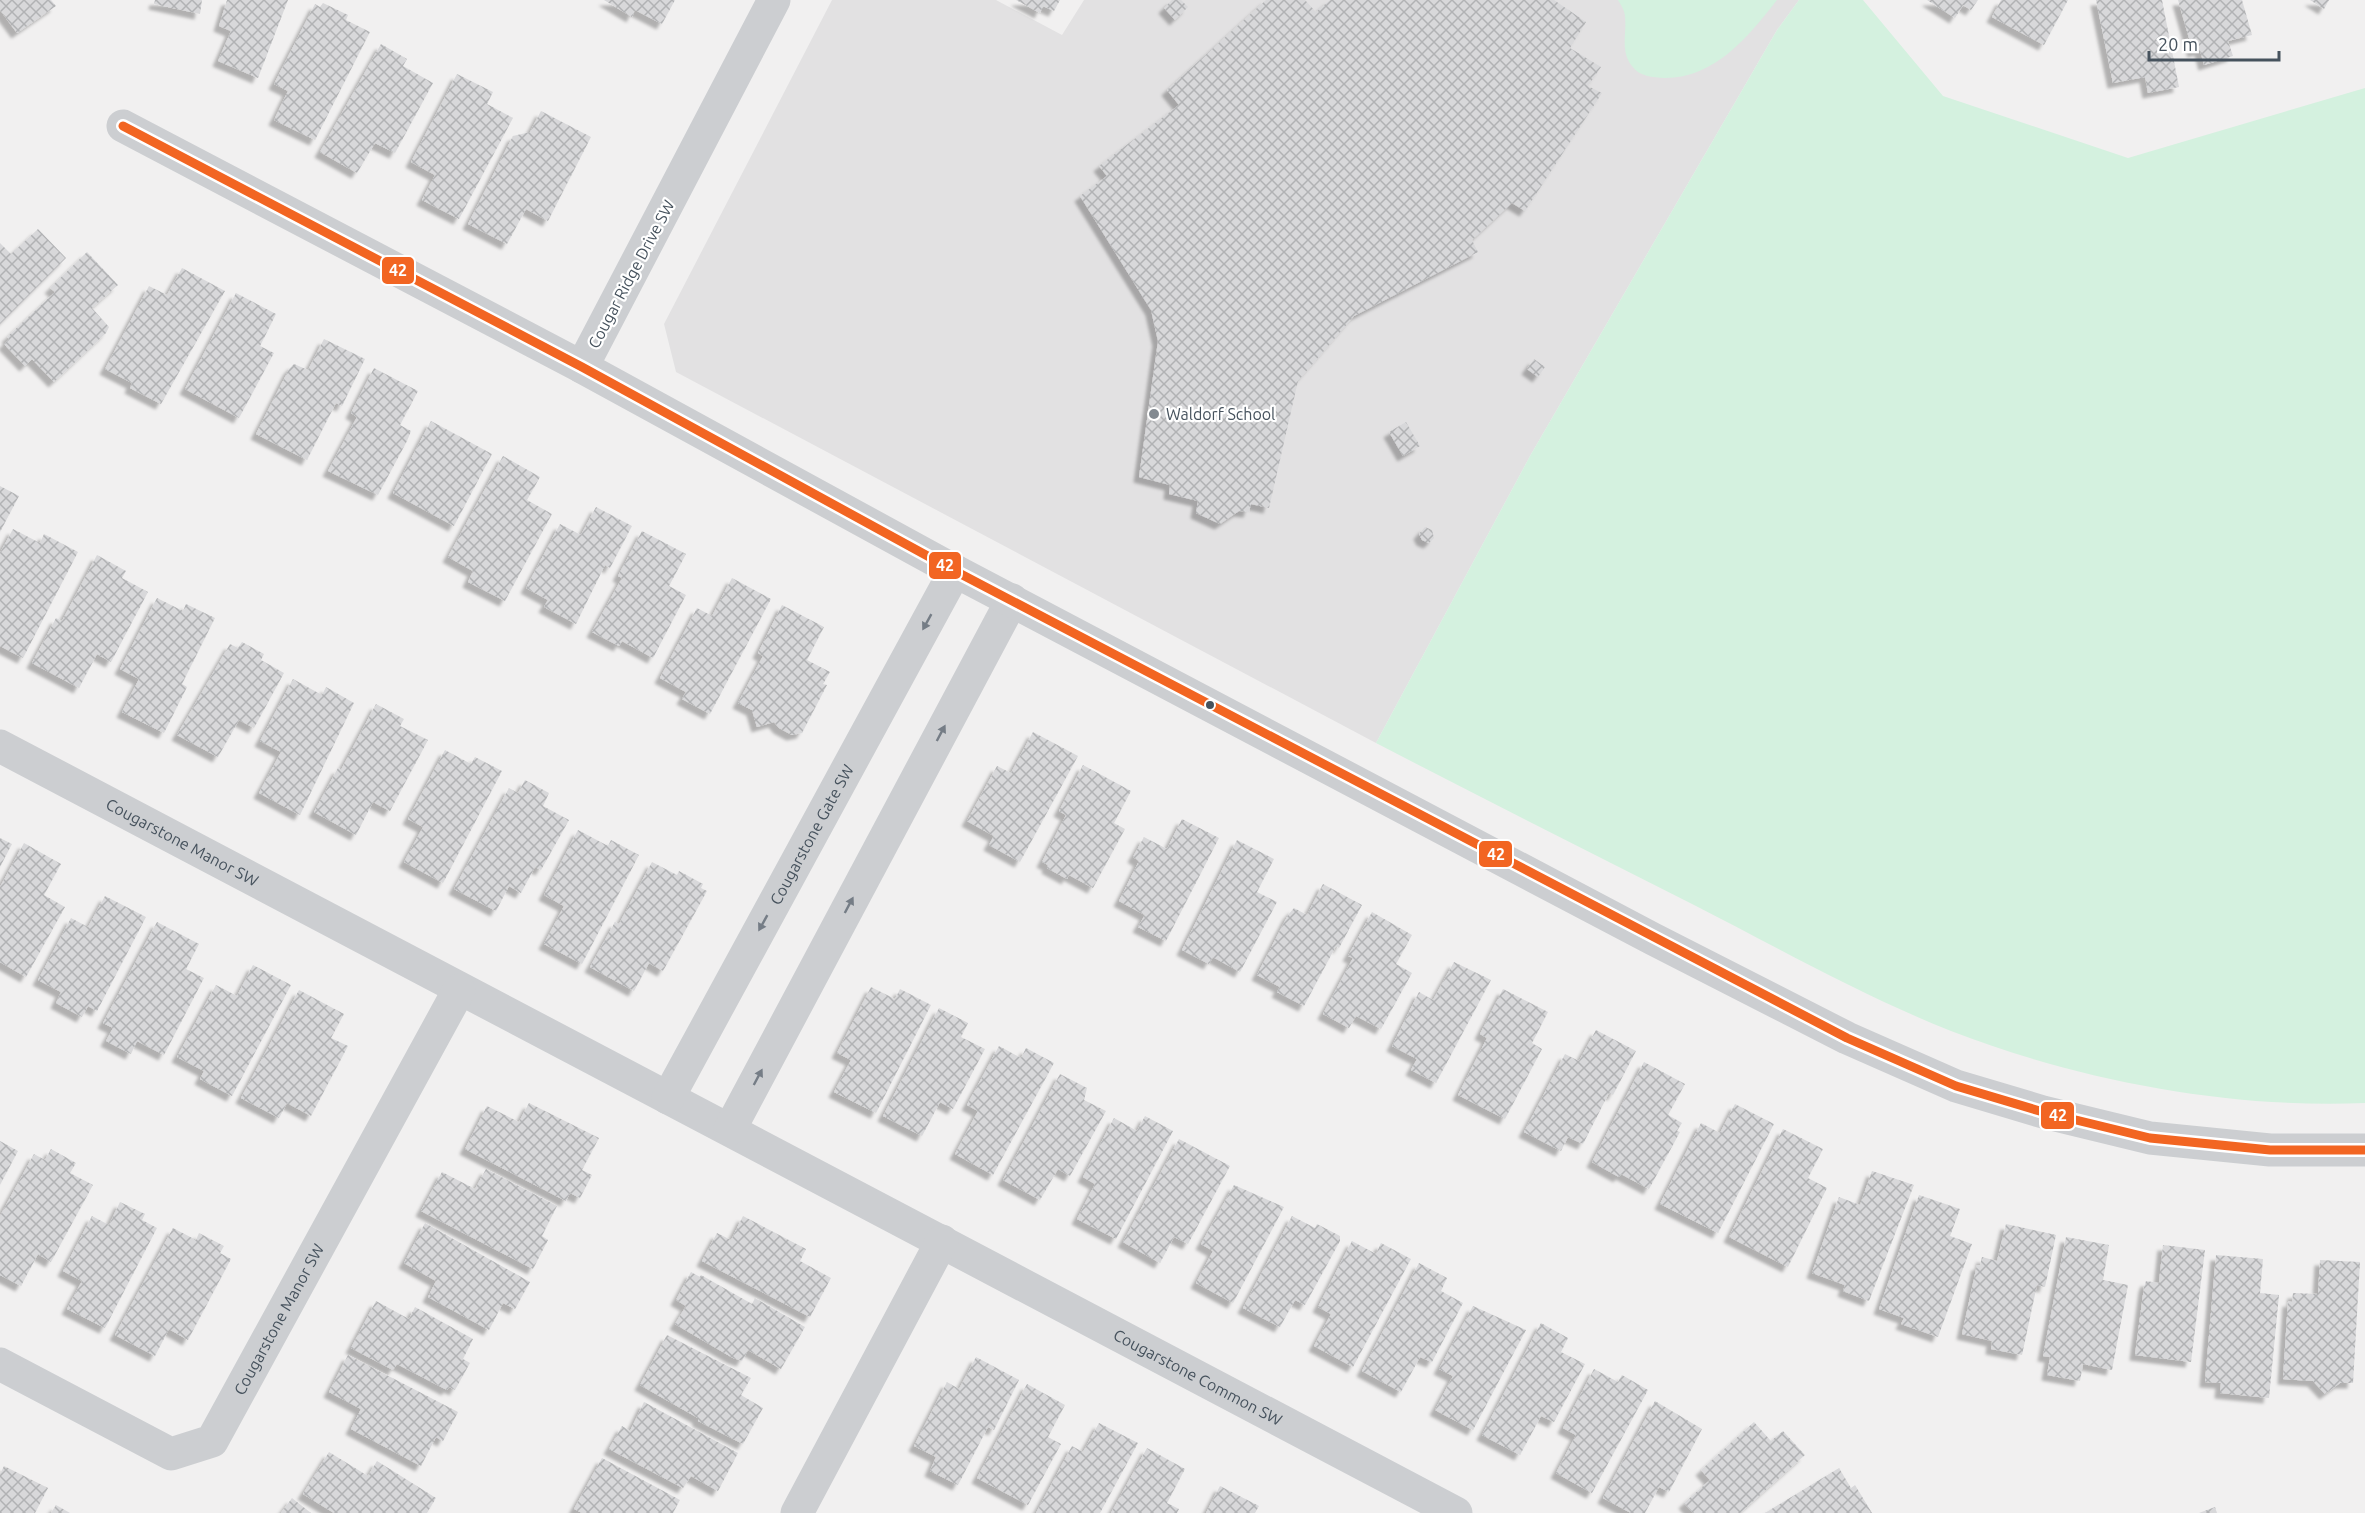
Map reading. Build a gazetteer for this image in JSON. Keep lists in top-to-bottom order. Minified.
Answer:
{"streets":{"street":["Cougar Ridge Drive SW","Cougarstone Gate SW","Cougarstone Manor SW","Cougarstone Common SW"]},"crossings":[["Cougar Ridge Drive SW","Cougarstone Gate SW"],["Cougarstone Gate SW","Cougarstone Manor SW"],["Cougarstone Manor SW","Cougarstone Common SW"]],"places":["Waldorf School"],"lines":["transit line 42"],"scale_bar":"20 m"}
